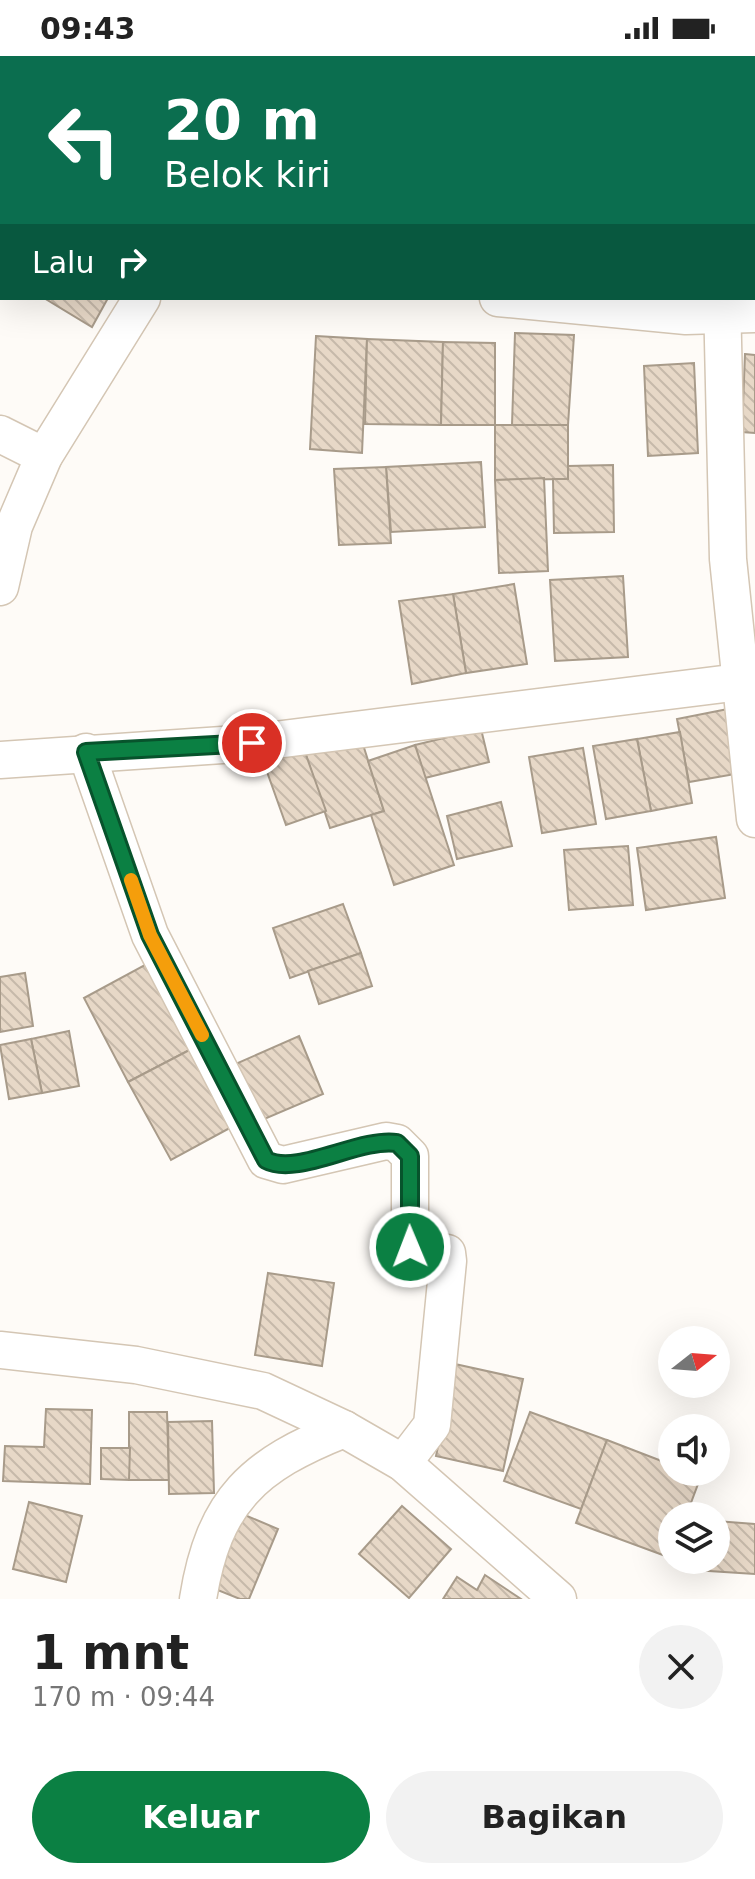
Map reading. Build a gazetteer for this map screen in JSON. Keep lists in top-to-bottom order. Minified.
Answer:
{"north":"right","page":{"status":"09:43","turn":["20 m","Belok kiri"],"then":"Lalu","heading":["1 mnt","170 m · 09:44"],"buttons":["Keluar","Bagikan"]}}
